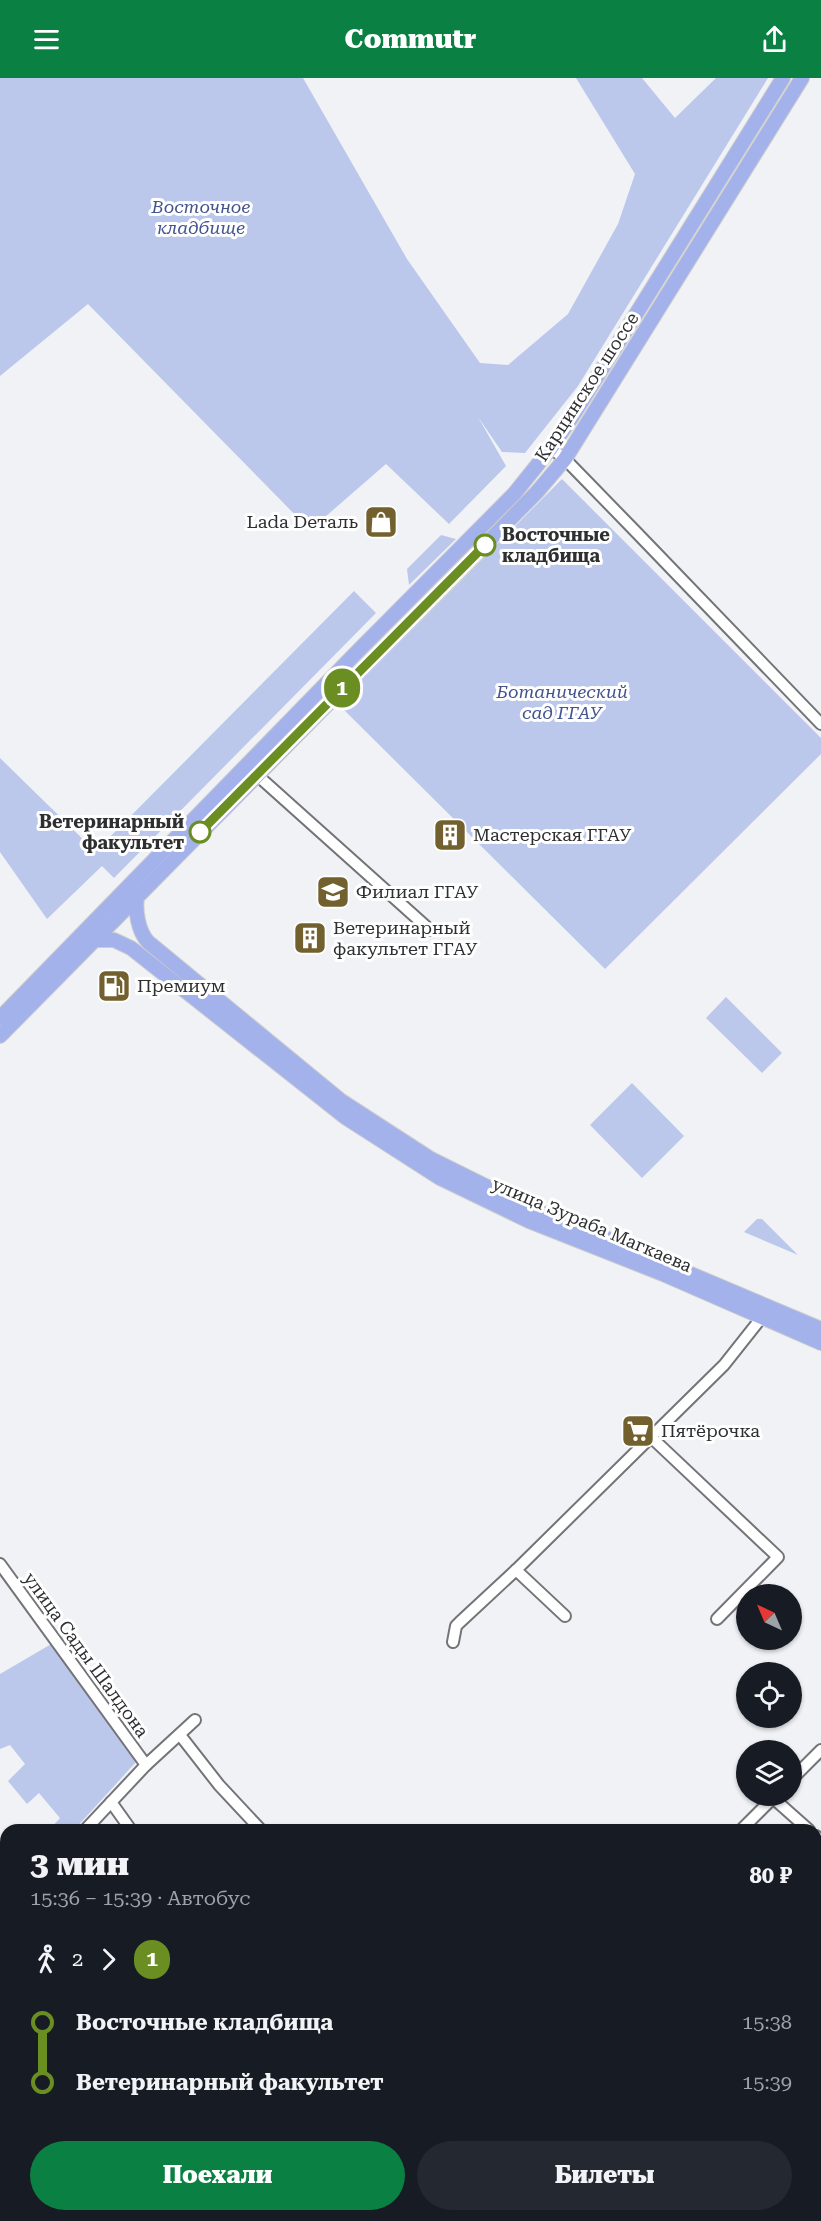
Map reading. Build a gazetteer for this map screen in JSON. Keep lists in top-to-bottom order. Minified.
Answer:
{"streets":{"main road":["Карцинское шоссе","улица Зураба Магкаева"],"street":["улица Сады Шалдона"]},"crossings":[["Карцинское шоссе","улица Зураба Магкаева"]],"parks":["Восточное кладбище","Ботанический сад ГГАУ"],"places":{"shop":["Lada Dеталь"],"other":["Восточные кладбища","Ветеринарный факультет"],"building":["Мастерская ГГАУ","Ветеринарный факультет ГГАУ"],"school or university":["Филиал ГГАУ"],"fuel station":["Премиум"],"supermarket":["Пятёрочка"]},"lines":["bus line 1"],"north":"top left","page":{"header":"Commutr","on_map":"1","heading":["3 мин","15:36 – 15:39 · Автобус","80 ₽"],"legs":["2","1"],"list":[{"name":"Восточные кладбища","value":"15:38"},{"name":"Ветеринарный факультет","value":"15:39"}],"buttons":["Поехали","Билеты"]}}
